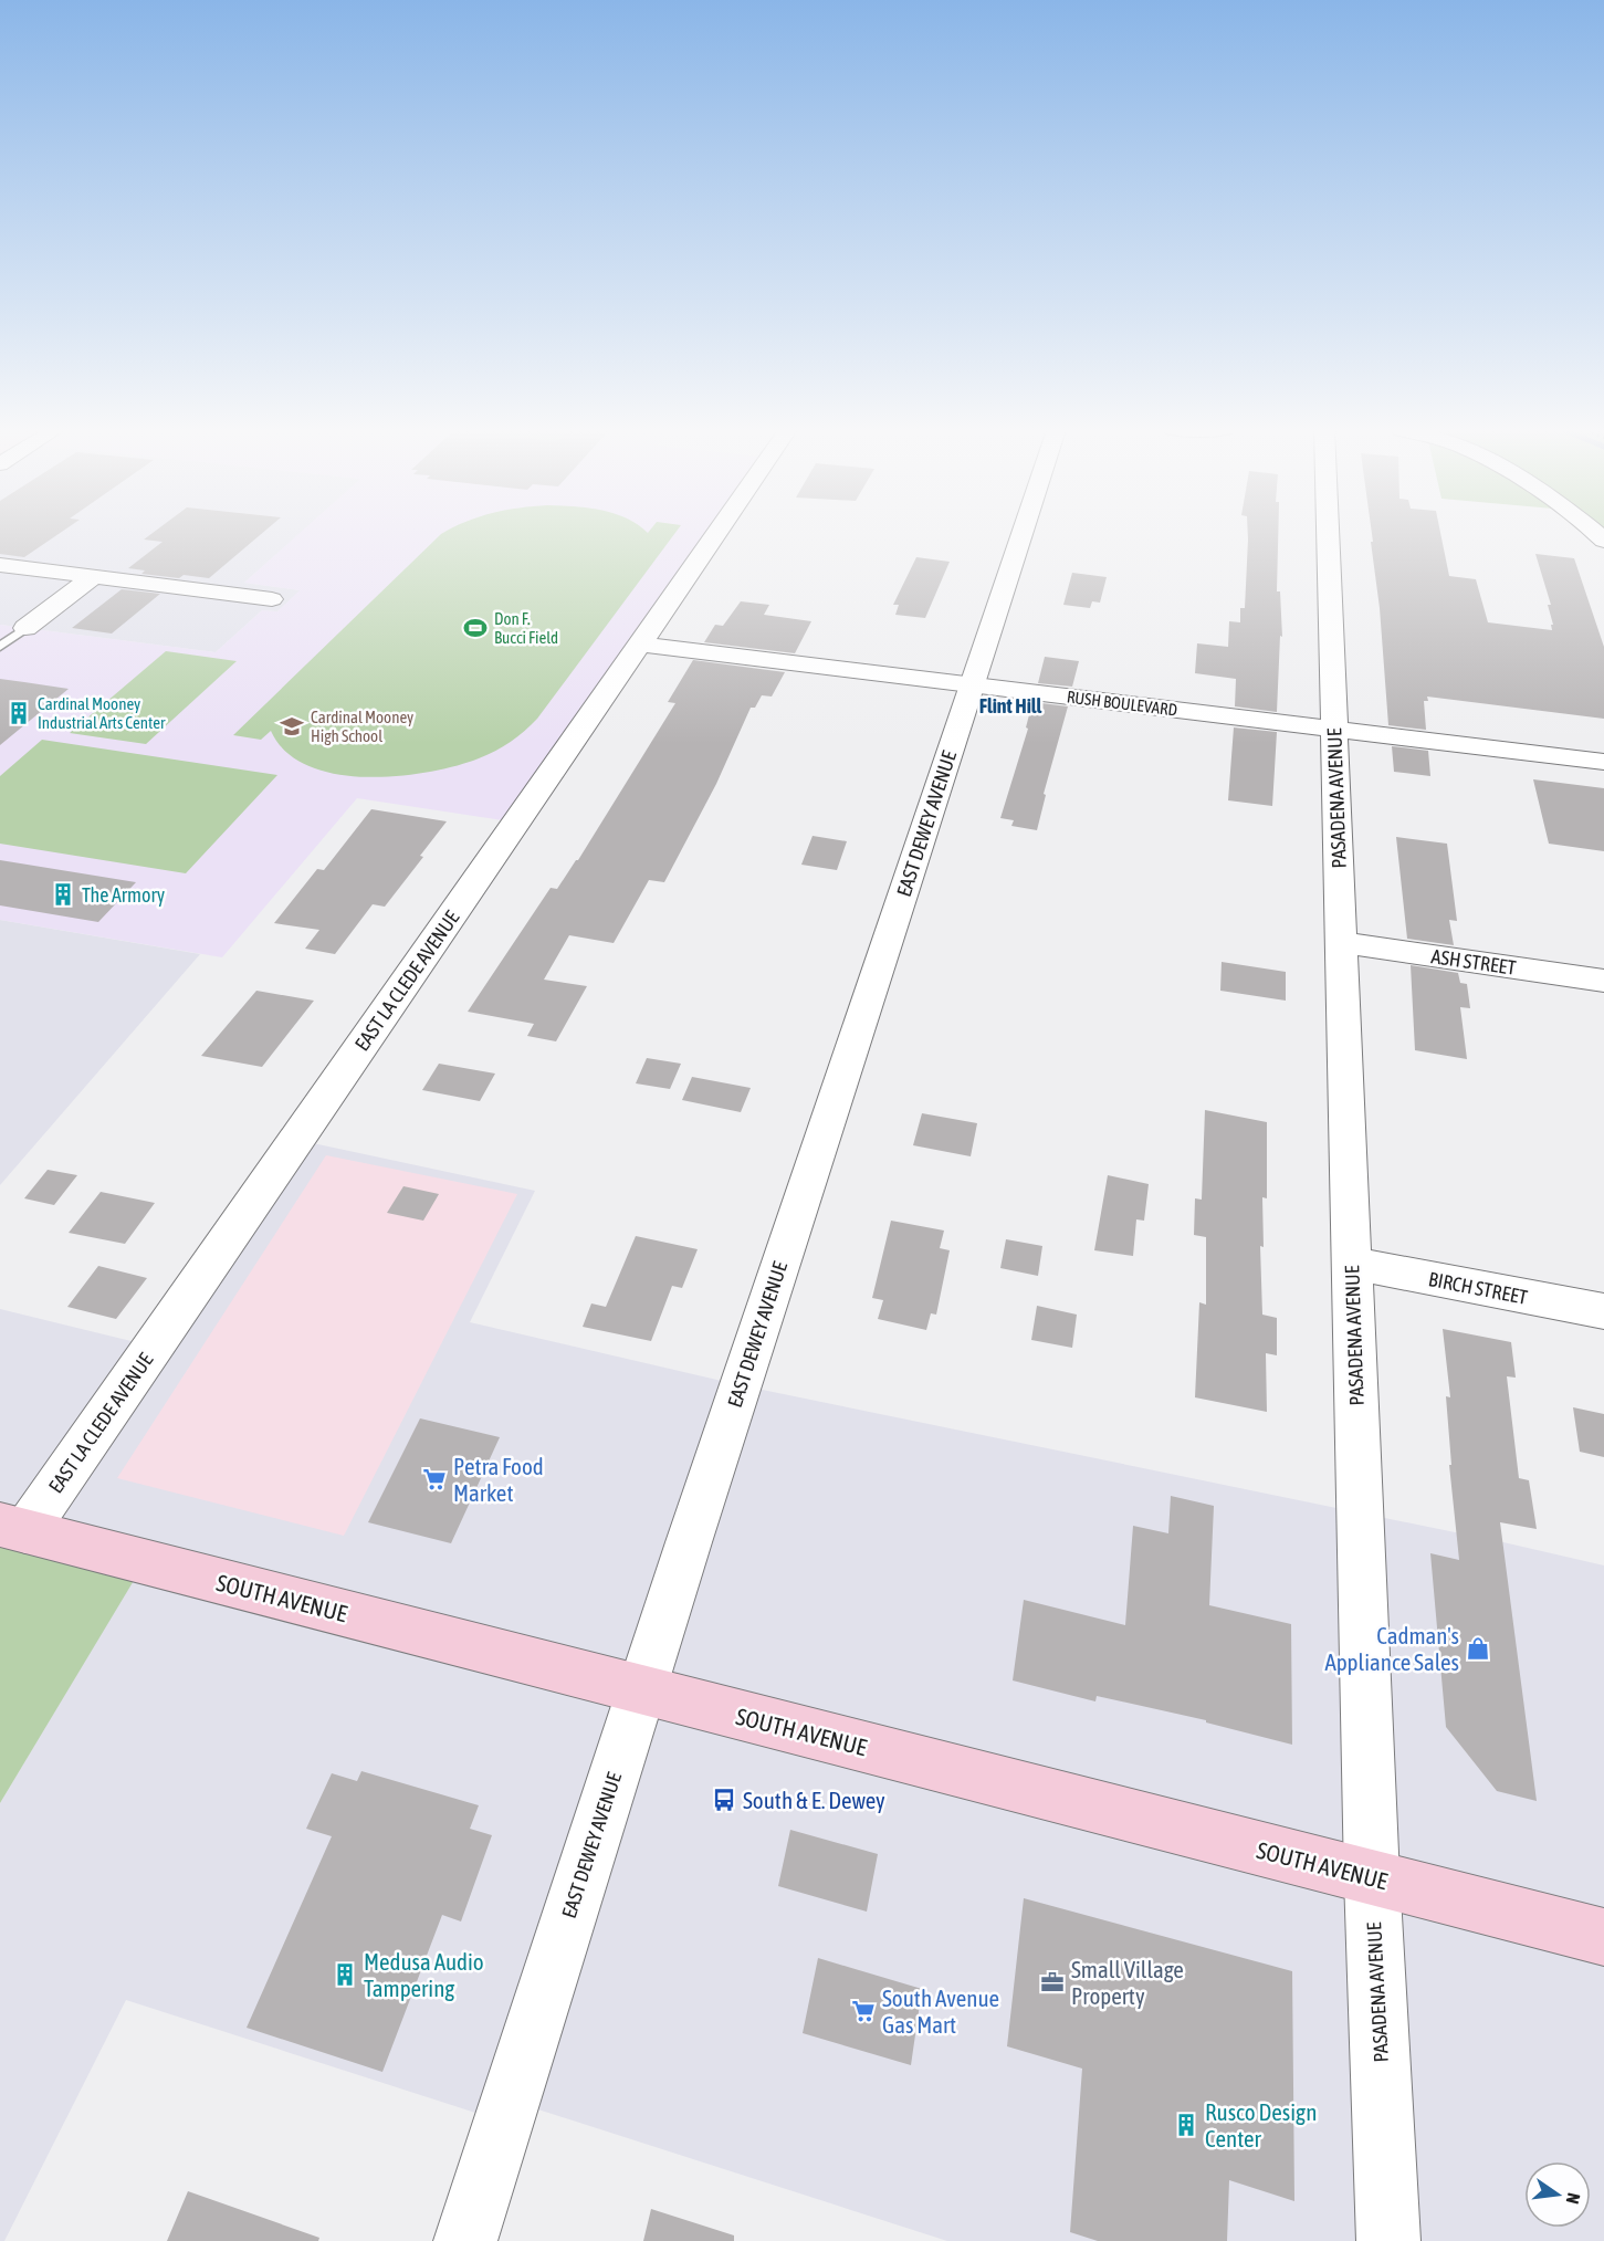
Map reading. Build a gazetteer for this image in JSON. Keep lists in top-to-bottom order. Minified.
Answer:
{"streets":{"main road":["SOUTH AVENUE"],"street":["RUSH BOULEVARD","PASADENA AVENUE","EAST DEWEY AVENUE","ASH STREET","EAST LA CLEDE AVENUE","BIRCH STREET"]},"crossings":[["RUSH BOULEVARD","PASADENA AVENUE"],["RUSH BOULEVARD","EAST DEWEY AVENUE"],["RUSH BOULEVARD","EAST LA CLEDE AVENUE"],["PASADENA AVENUE","ASH STREET"],["PASADENA AVENUE","BIRCH STREET"],["PASADENA AVENUE","SOUTH AVENUE"],["EAST DEWEY AVENUE","SOUTH AVENUE"],["EAST LA CLEDE AVENUE","SOUTH AVENUE"]],"districts":["Flint Hill"],"places":{"sports":["Don F. Bucci Field"],"building":["Cardinal Mooney Industrial Arts Center","The Armory","Medusa Audio Tampering","Rusco Design Center"],"school or university":["Cardinal Mooney High School"],"supermarket":["Petra Food Market","South Avenue Gas Mart"],"shop":["Cadman's Appliance Sales"],"bus stop":["South & E. Dewey"],"office":["Small Village Property"]},"north":"right"}
